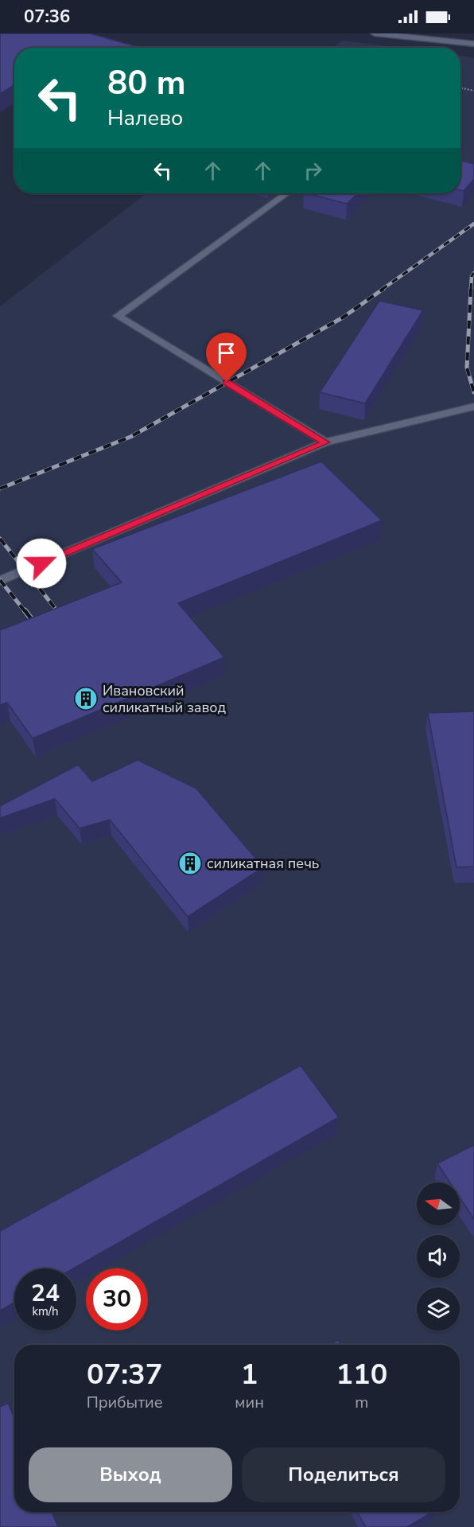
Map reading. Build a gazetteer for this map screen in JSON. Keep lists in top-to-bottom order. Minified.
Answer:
{"places":{"building":["Ивановский силикатный завод","силикатная печь"]},"north":"left","page":{"status":"07:36","turn":["80 m","Налево"],"speed":"24 km/h","limit":"30","eta":["07:37","Прибытие","1","мин","110","m"],"buttons":["Выход","Поделиться"]}}
